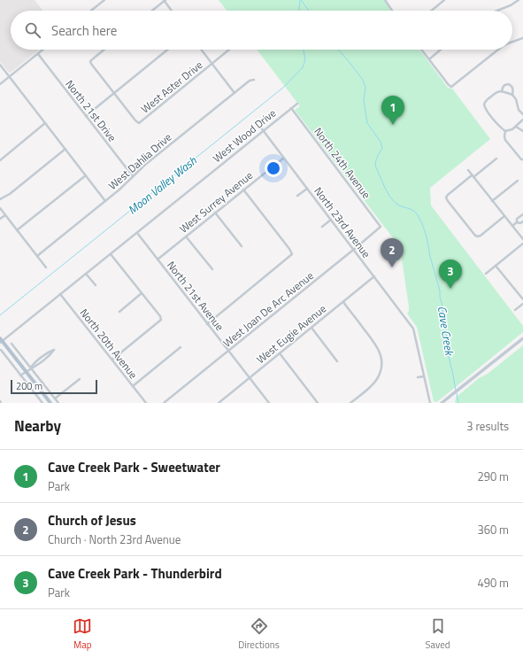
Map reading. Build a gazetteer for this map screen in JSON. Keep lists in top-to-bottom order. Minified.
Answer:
{"streets":{"street":["West Aster Drive","North 21st Drive","West Wood Drive","West Dahlia Drive","North 24th Avenue","West Surrey Avenue","North 23rd Avenue","North 21st Avenue","West Joan De Arc Avenue","West Eugie Avenue","North 20th Avenue"]},"crossings":[["North 21st Drive","West Dahlia Drive"],["West Wood Drive","North 24th Avenue"],["West Wood Drive","North 23rd Avenue"],["West Wood Drive","North 21st Avenue"],["West Wood Drive","North 20th Avenue"],["North 24th Avenue","West Joan De Arc Avenue"],["West Surrey Avenue","North 23rd Avenue"],["West Surrey Avenue","North 21st Avenue"],["North 23rd Avenue","West Joan De Arc Avenue"],["North 23rd Avenue","West Eugie Avenue"],["North 21st Avenue","West Joan De Arc Avenue"],["North 21st Avenue","West Eugie Avenue"]],"water":["Moon Valley Wash","Cave Creek"],"scale_bar":"200 m","page":{"search":"Search here","pins":["1","2","3"],"scale":"200 m","heading":["Nearby","3 results"],"list":[{"mark":"1","name":"Cave Creek Park - Sweetwater","note":"Park","value":"290 m"},{"mark":"2","name":"Church of Jesus","note":"Church · North 23rd Avenue","value":"360 m"},{"mark":"3","name":"Cave Creek Park - Thunderbird","note":"Park","value":"490 m"}],"nav":["Map","Directions","Saved"]}}
